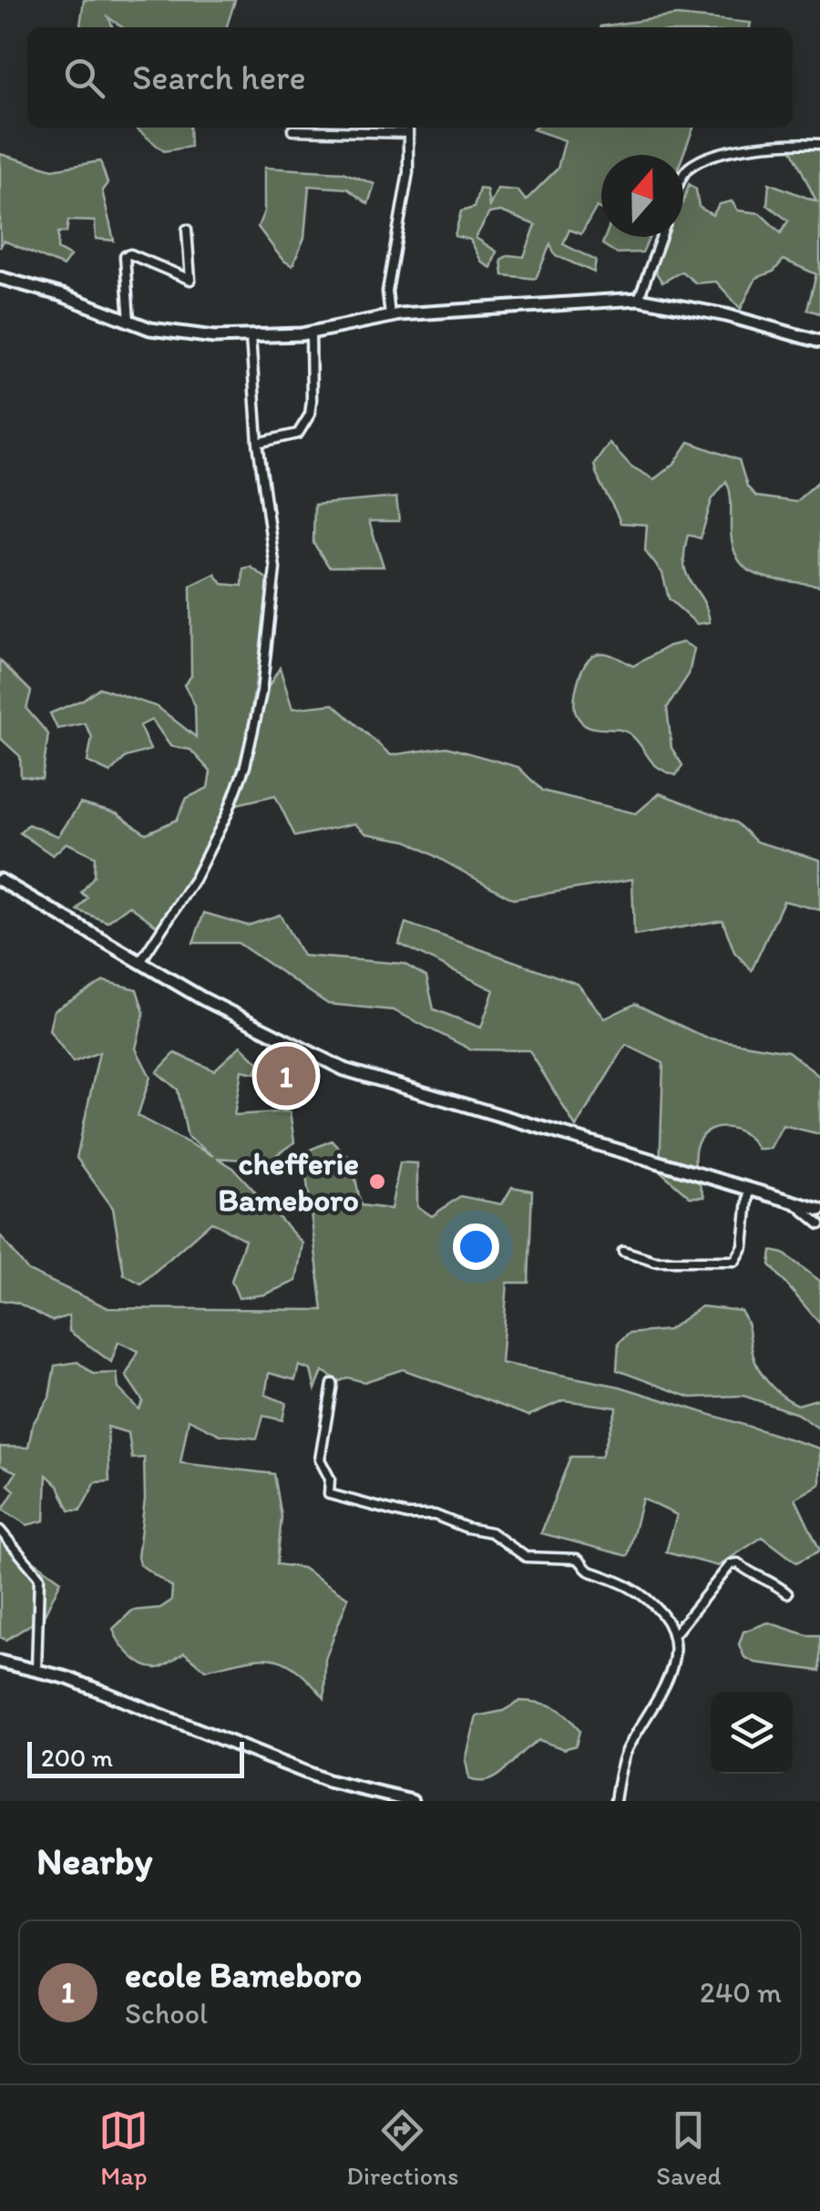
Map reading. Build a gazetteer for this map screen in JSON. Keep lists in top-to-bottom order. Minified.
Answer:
{"places":["chefferie Bameboro"],"scale_bar":"200 m","north":"top","page":{"search":"Search here","pins":"1","scale":"200 m","heading":"Nearby","list":[{"mark":"1","name":"ecole Bameboro","note":"School","value":"240 m"}],"nav":["Map","Directions","Saved"]}}
